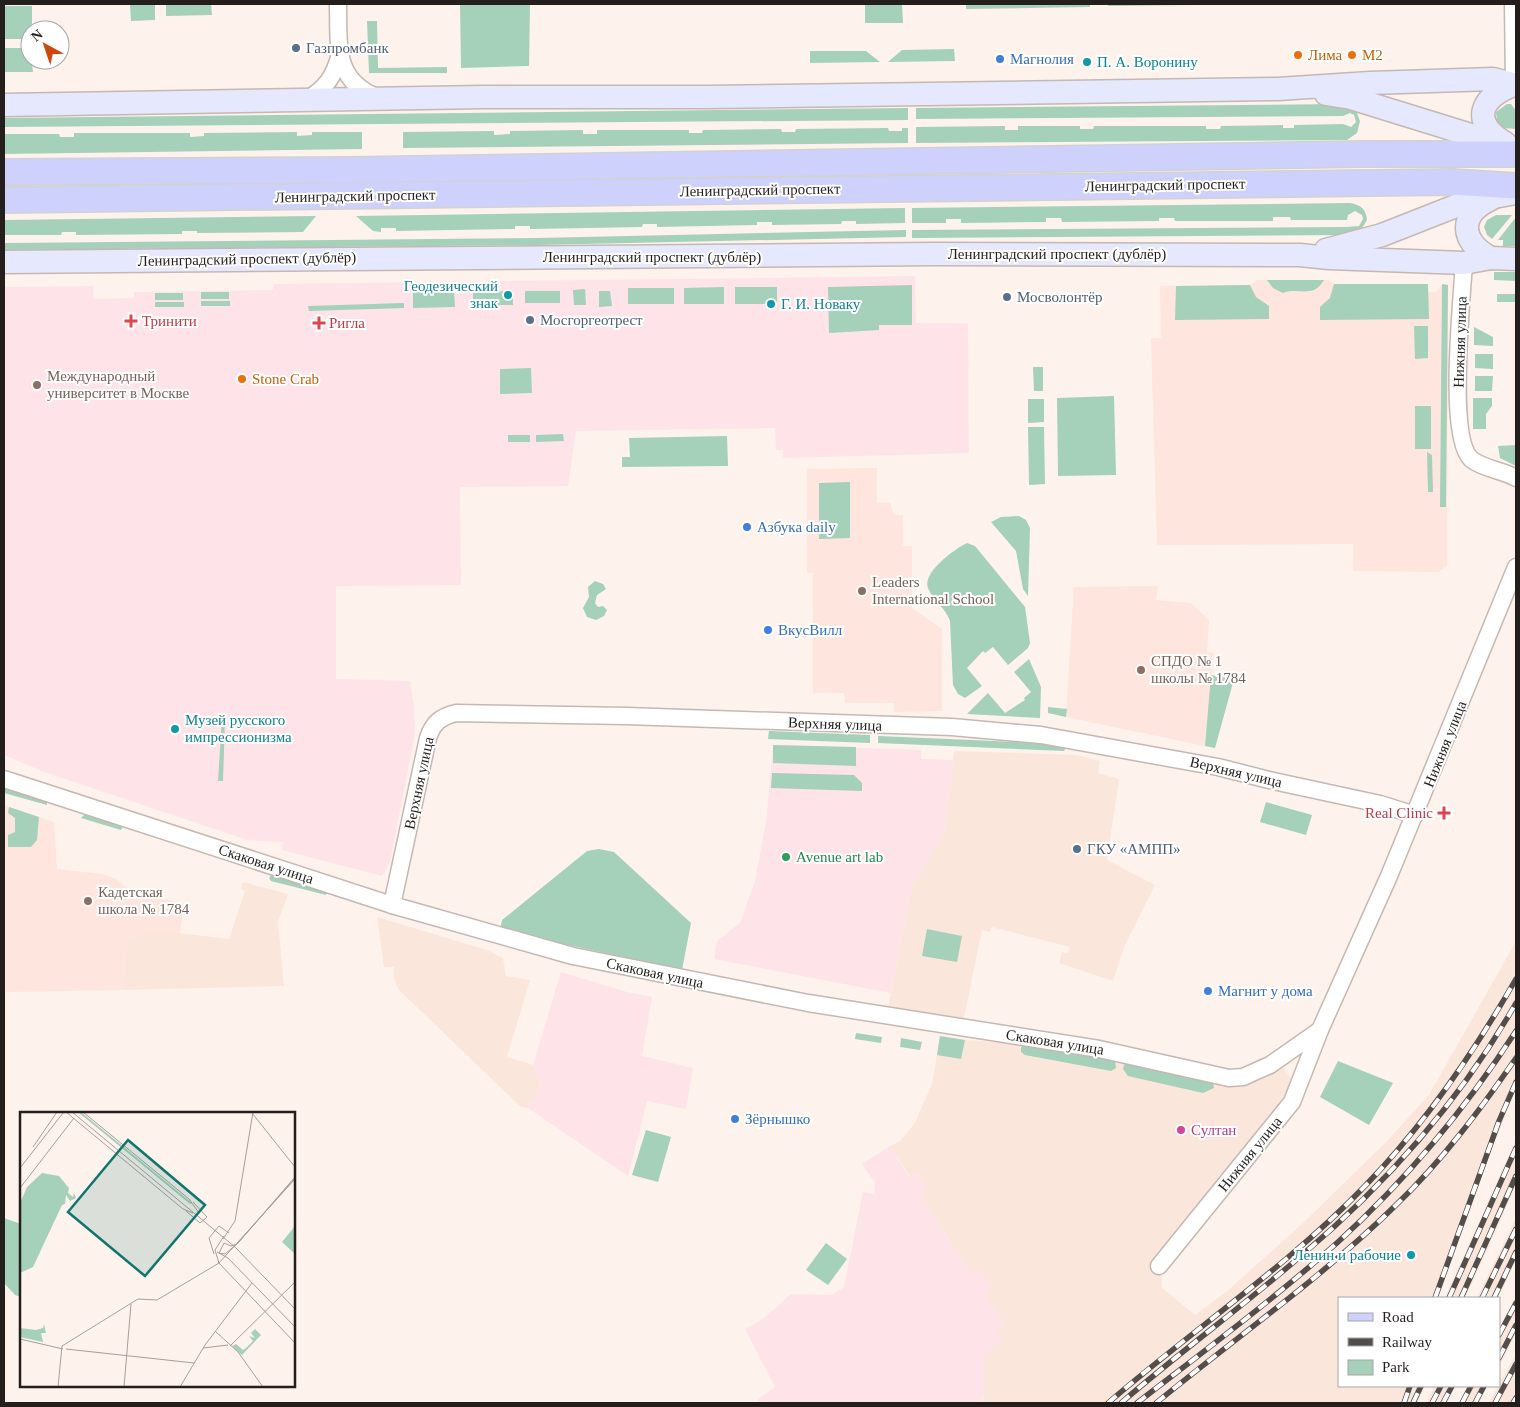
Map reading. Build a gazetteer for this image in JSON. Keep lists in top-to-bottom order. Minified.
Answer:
{"streets":{"main road":["Ленинградский проспект","Ленинградский проспект (дублёр)"],"street":["Нижняя улица","Верхняя улица","Скаковая улица"]},"crossings":[["Ленинградский проспект","Ленинградский проспект (дублёр)"],["Ленинградский проспект (дублёр)","Нижняя улица"],["Нижняя улица","Верхняя улица"],["Нижняя улица","Скаковая улица"],["Верхняя улица","Скаковая улица"]],"places":{"other":["Газпромбанк","Лима","М2","Магнолия","П. А. Воронину","Геодезический знак","Мосволонтёр","Г. И. Новаку","Мосгоргеотрест","Stone Crab","Международный университет в Москве","Азбука daily","Leaders International School","ВкусВилл","СПДО № 1 школы № 1784","Музей русского импрессионизма","ГКУ «АМПП»","Avenue art lab","Кадетская школа № 1784","Магнит у дома","Зёрнышко","Султан","Ленин и рабочие"],"health":["Тринити","Ригла","Real Clinic"]},"legend":["Road","Railway","Park"],"north":"top left"}
